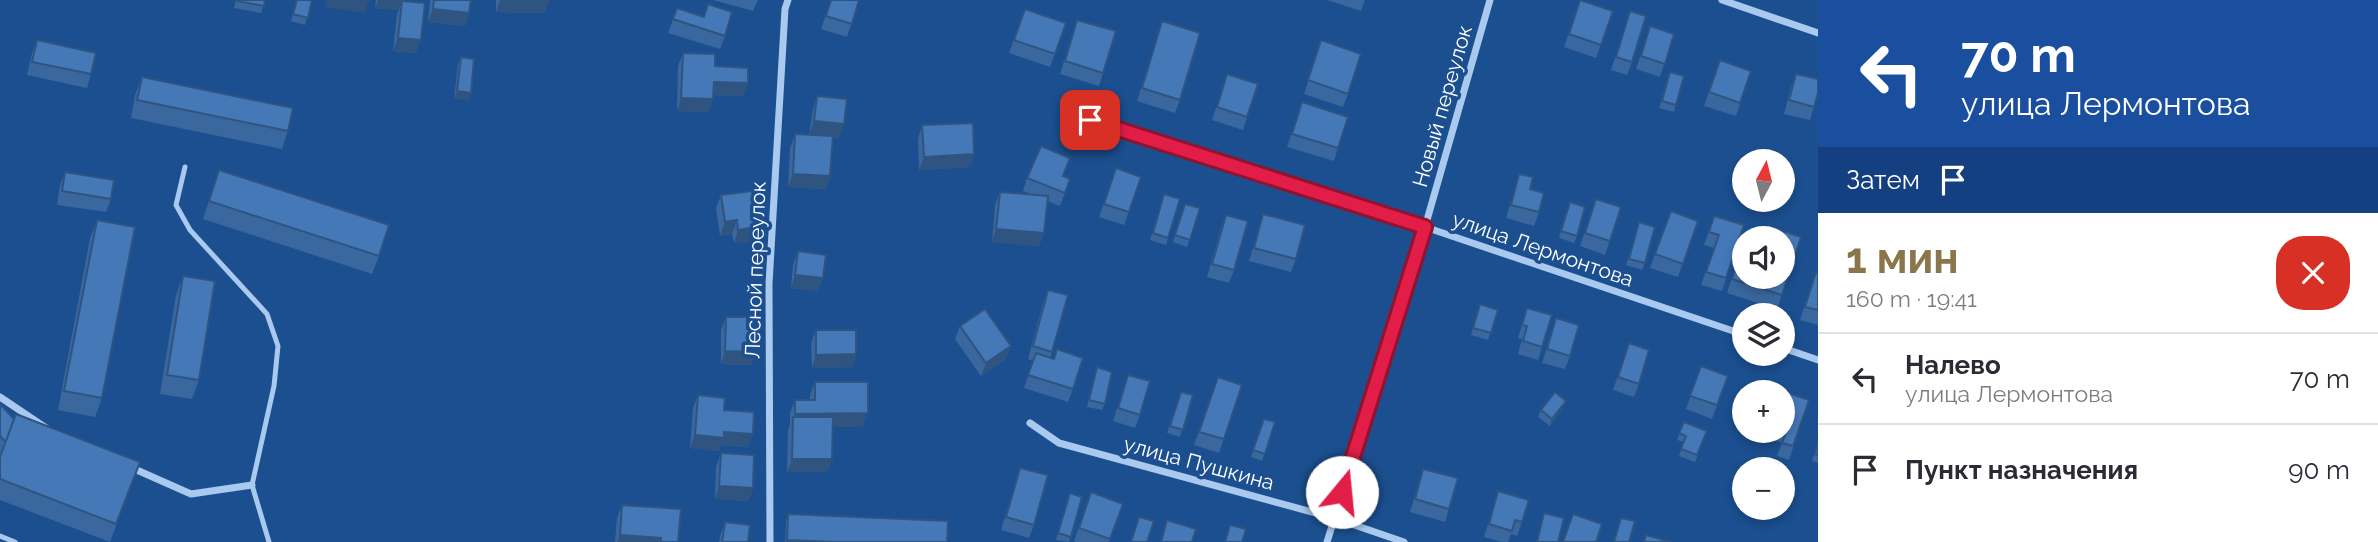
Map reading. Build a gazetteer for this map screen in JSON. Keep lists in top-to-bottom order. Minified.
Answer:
{"streets":{"street":["Новый переулок","улица Лермонтова","Лесной переулок","улица Пушкина"]},"crossings":[["Новый переулок","улица Лермонтова"],["Новый переулок","улица Пушкина"]],"north":"top","page":{"turn":["70 m","улица Лермонтова"],"then":"Затем","map_buttons":["+","−"],"heading":["1 мин","160 m · 19:41"],"list":[{"name":"Налево","note":"улица Лермонтова","value":"70 m"},{"name":"Пункт назначения","value":"90 m"}]}}
